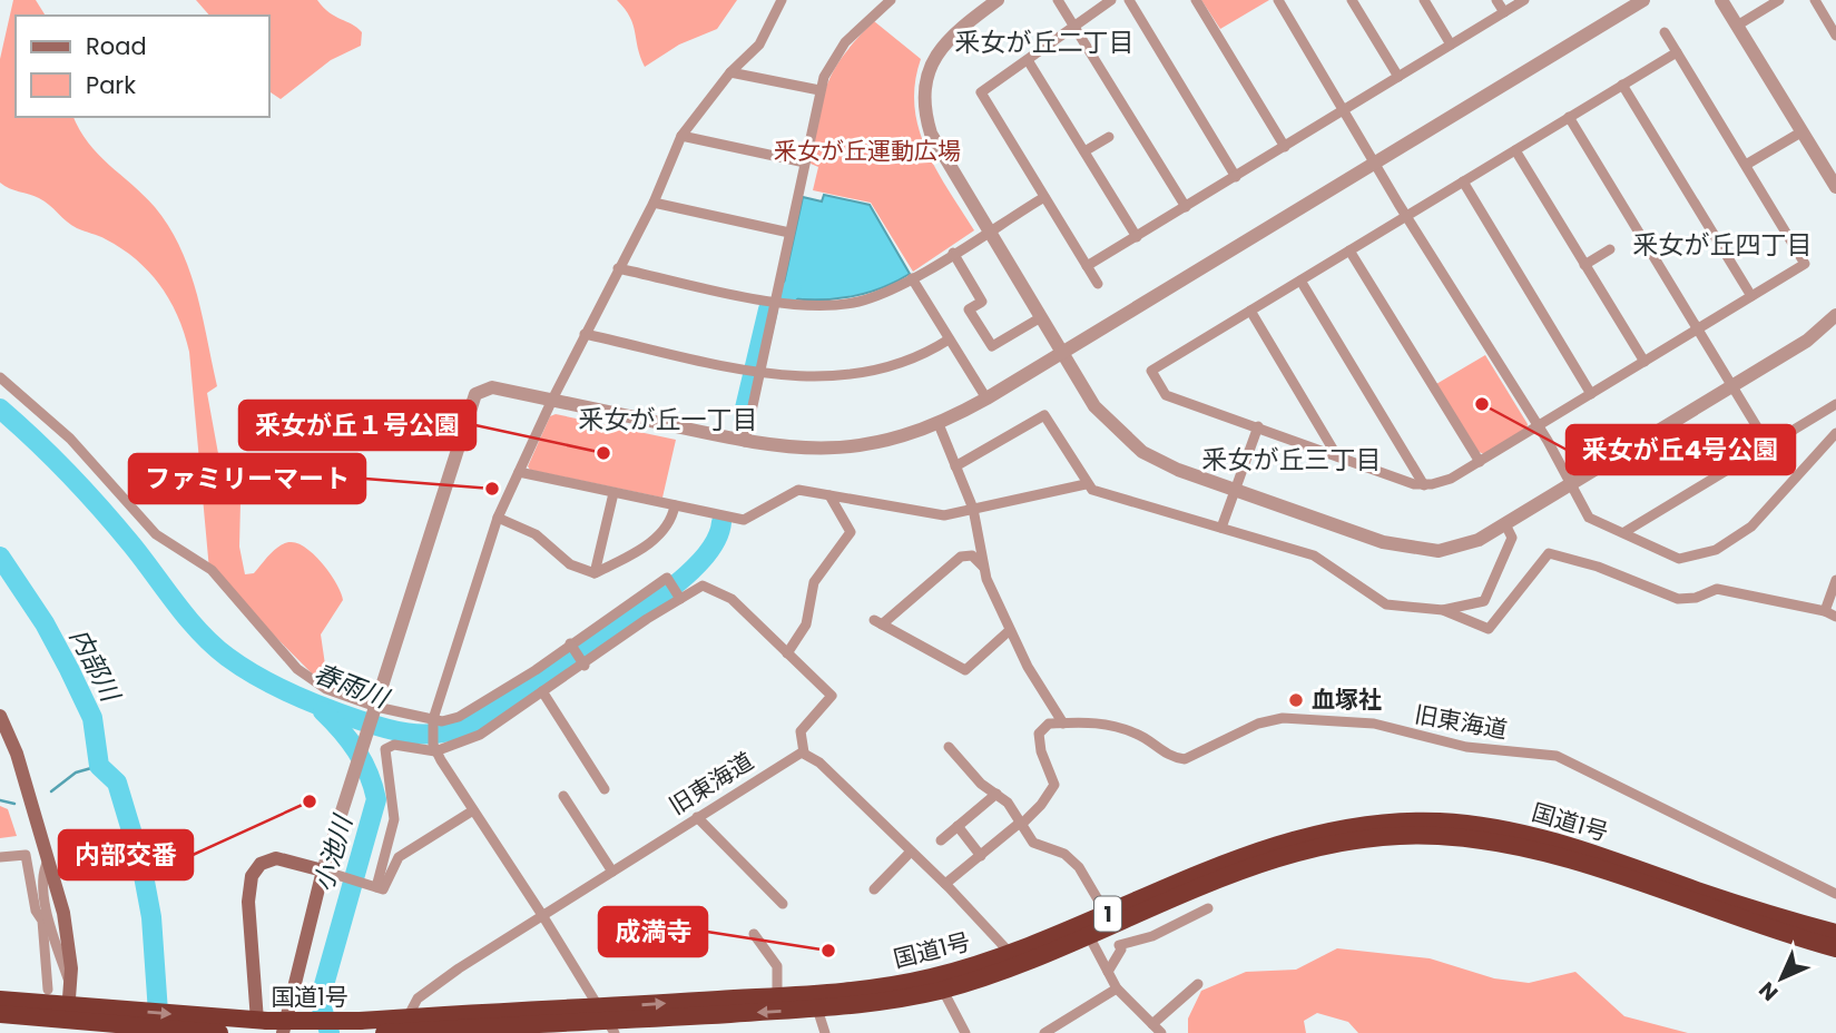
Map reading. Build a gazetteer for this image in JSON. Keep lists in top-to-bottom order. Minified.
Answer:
{"streets":{"highway":["国道1号","1"],"street":["旧東海道"]},"crossings":[["旧東海道","国道1号"]],"districts":["釆女が丘二丁目","釆女が丘四丁目","釆女が丘一丁目","釆女が丘三丁目"],"water":["内部川","春雨川","小池川"],"parks":["釆女が丘運動広場"],"places":["釆女が丘4号公園","釆女が丘１号公園","ファミリーマート","血塚社","内部交番","成満寺"],"legend":["Road","Park"],"north":"bottom left"}
